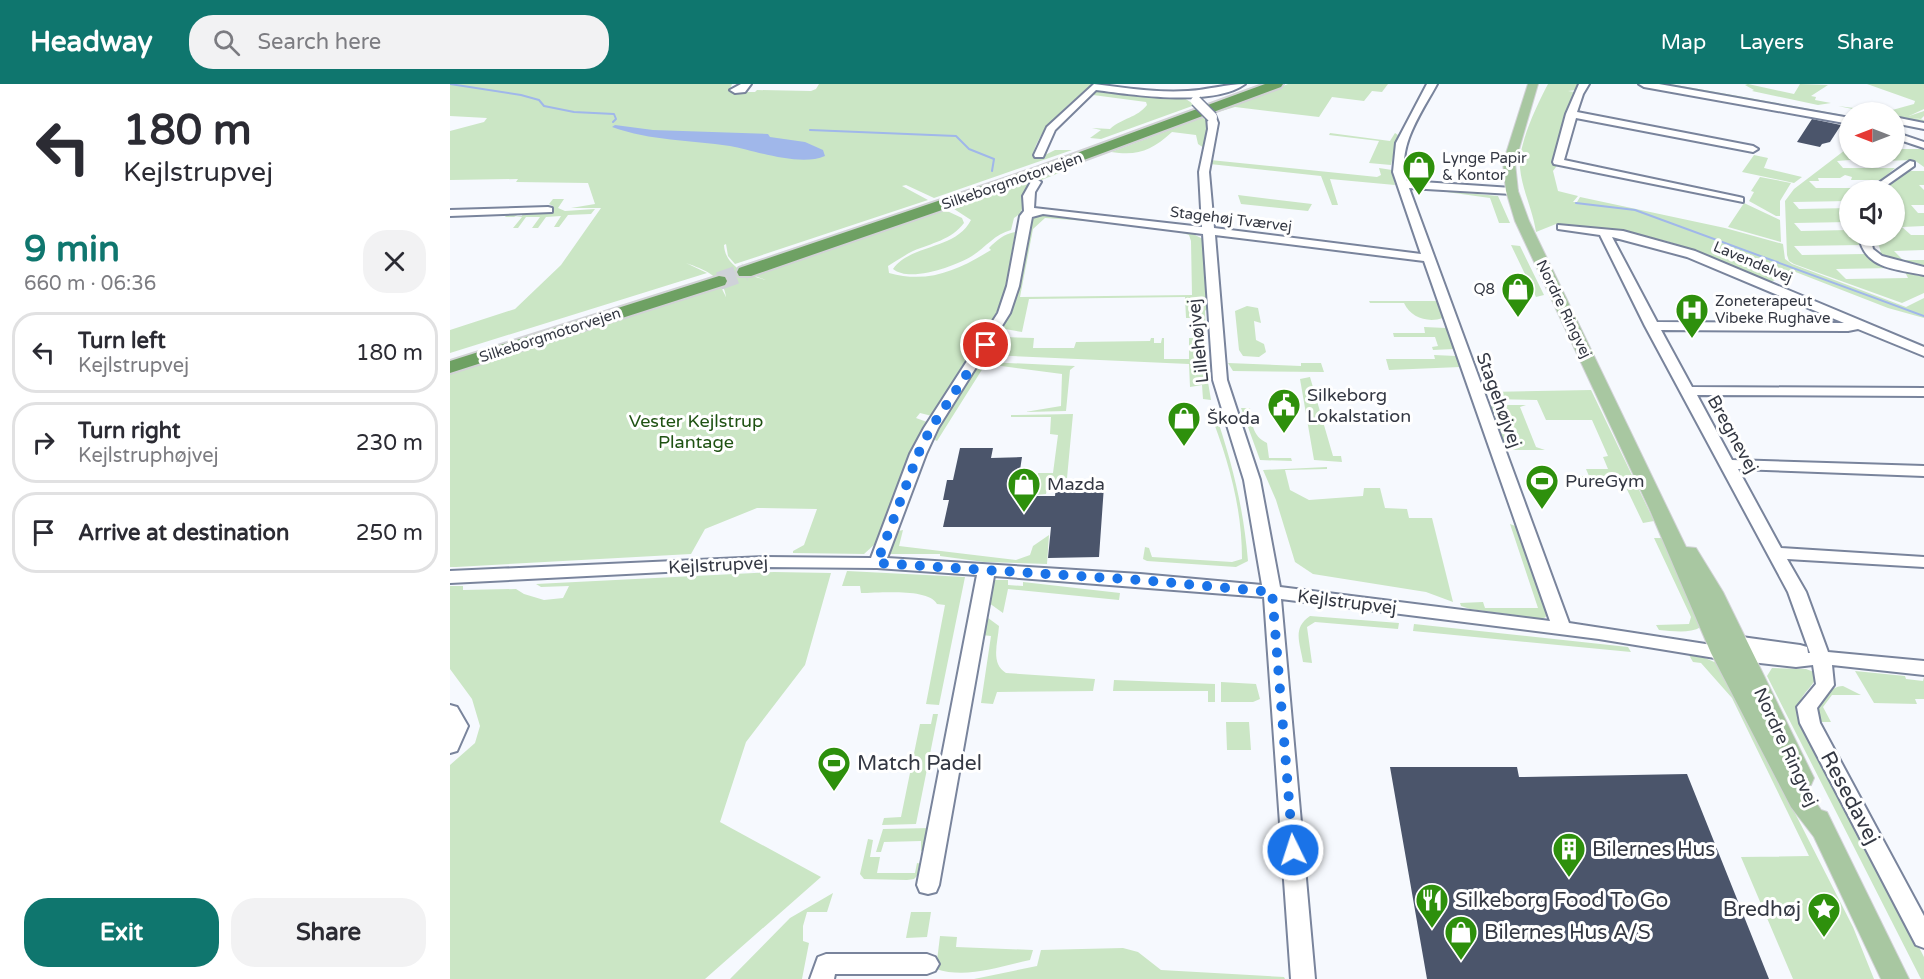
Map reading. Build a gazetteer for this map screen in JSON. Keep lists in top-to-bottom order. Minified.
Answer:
{"streets":{"highway":["Silkeborgmotorvejen"],"main road":["Nordre Ringvej"],"street":["Stagehøj Tværvej","Lavendelvej","Lillehøjvej","Stagehøjvej","Bregnevej","Kejlstrupvej","Resedavej"]},"crossings":[["Stagehøj Tværvej","Lillehøjvej"],["Stagehøj Tværvej","Stagehøjvej"],["Lavendelvej","Bregnevej"],["Nordre Ringvej","Kejlstrupvej"],["Lillehøjvej","Kejlstrupvej"],["Stagehøjvej","Kejlstrupvej"],["Bregnevej","Kejlstrupvej"],["Bregnevej","Resedavej"],["Kejlstrupvej","Resedavej"]],"parks":["Vester Kejlstrup Plantage"],"places":{"shop":["Lynge Papir & Kontor","Q8","Škoda","Mazda","Bilernes Hus A/S"],"hospital":["Zoneterapeut Vibeke Rughave"],"public building":["Silkeborg Lokalstation"],"sports":["PureGym","Match Padel"],"building":["Bilernes Hus"],"restaurant":["Silkeborg Food To Go"],"place":["Bredhøj"]},"north":"left","page":{"header":"Headway","search":"Search here","nav":["Map","Layers","Share"],"turn":["180 m","Kejlstrupvej"],"heading":["9 min","660 m · 06:36"],"list":[{"name":"Turn left","note":"Kejlstrupvej","value":"180 m"},{"name":"Turn right","note":"Kejlstruphøjvej","value":"230 m"},{"name":"Arrive at destination","value":"250 m"}],"buttons":["Exit","Share"]}}
